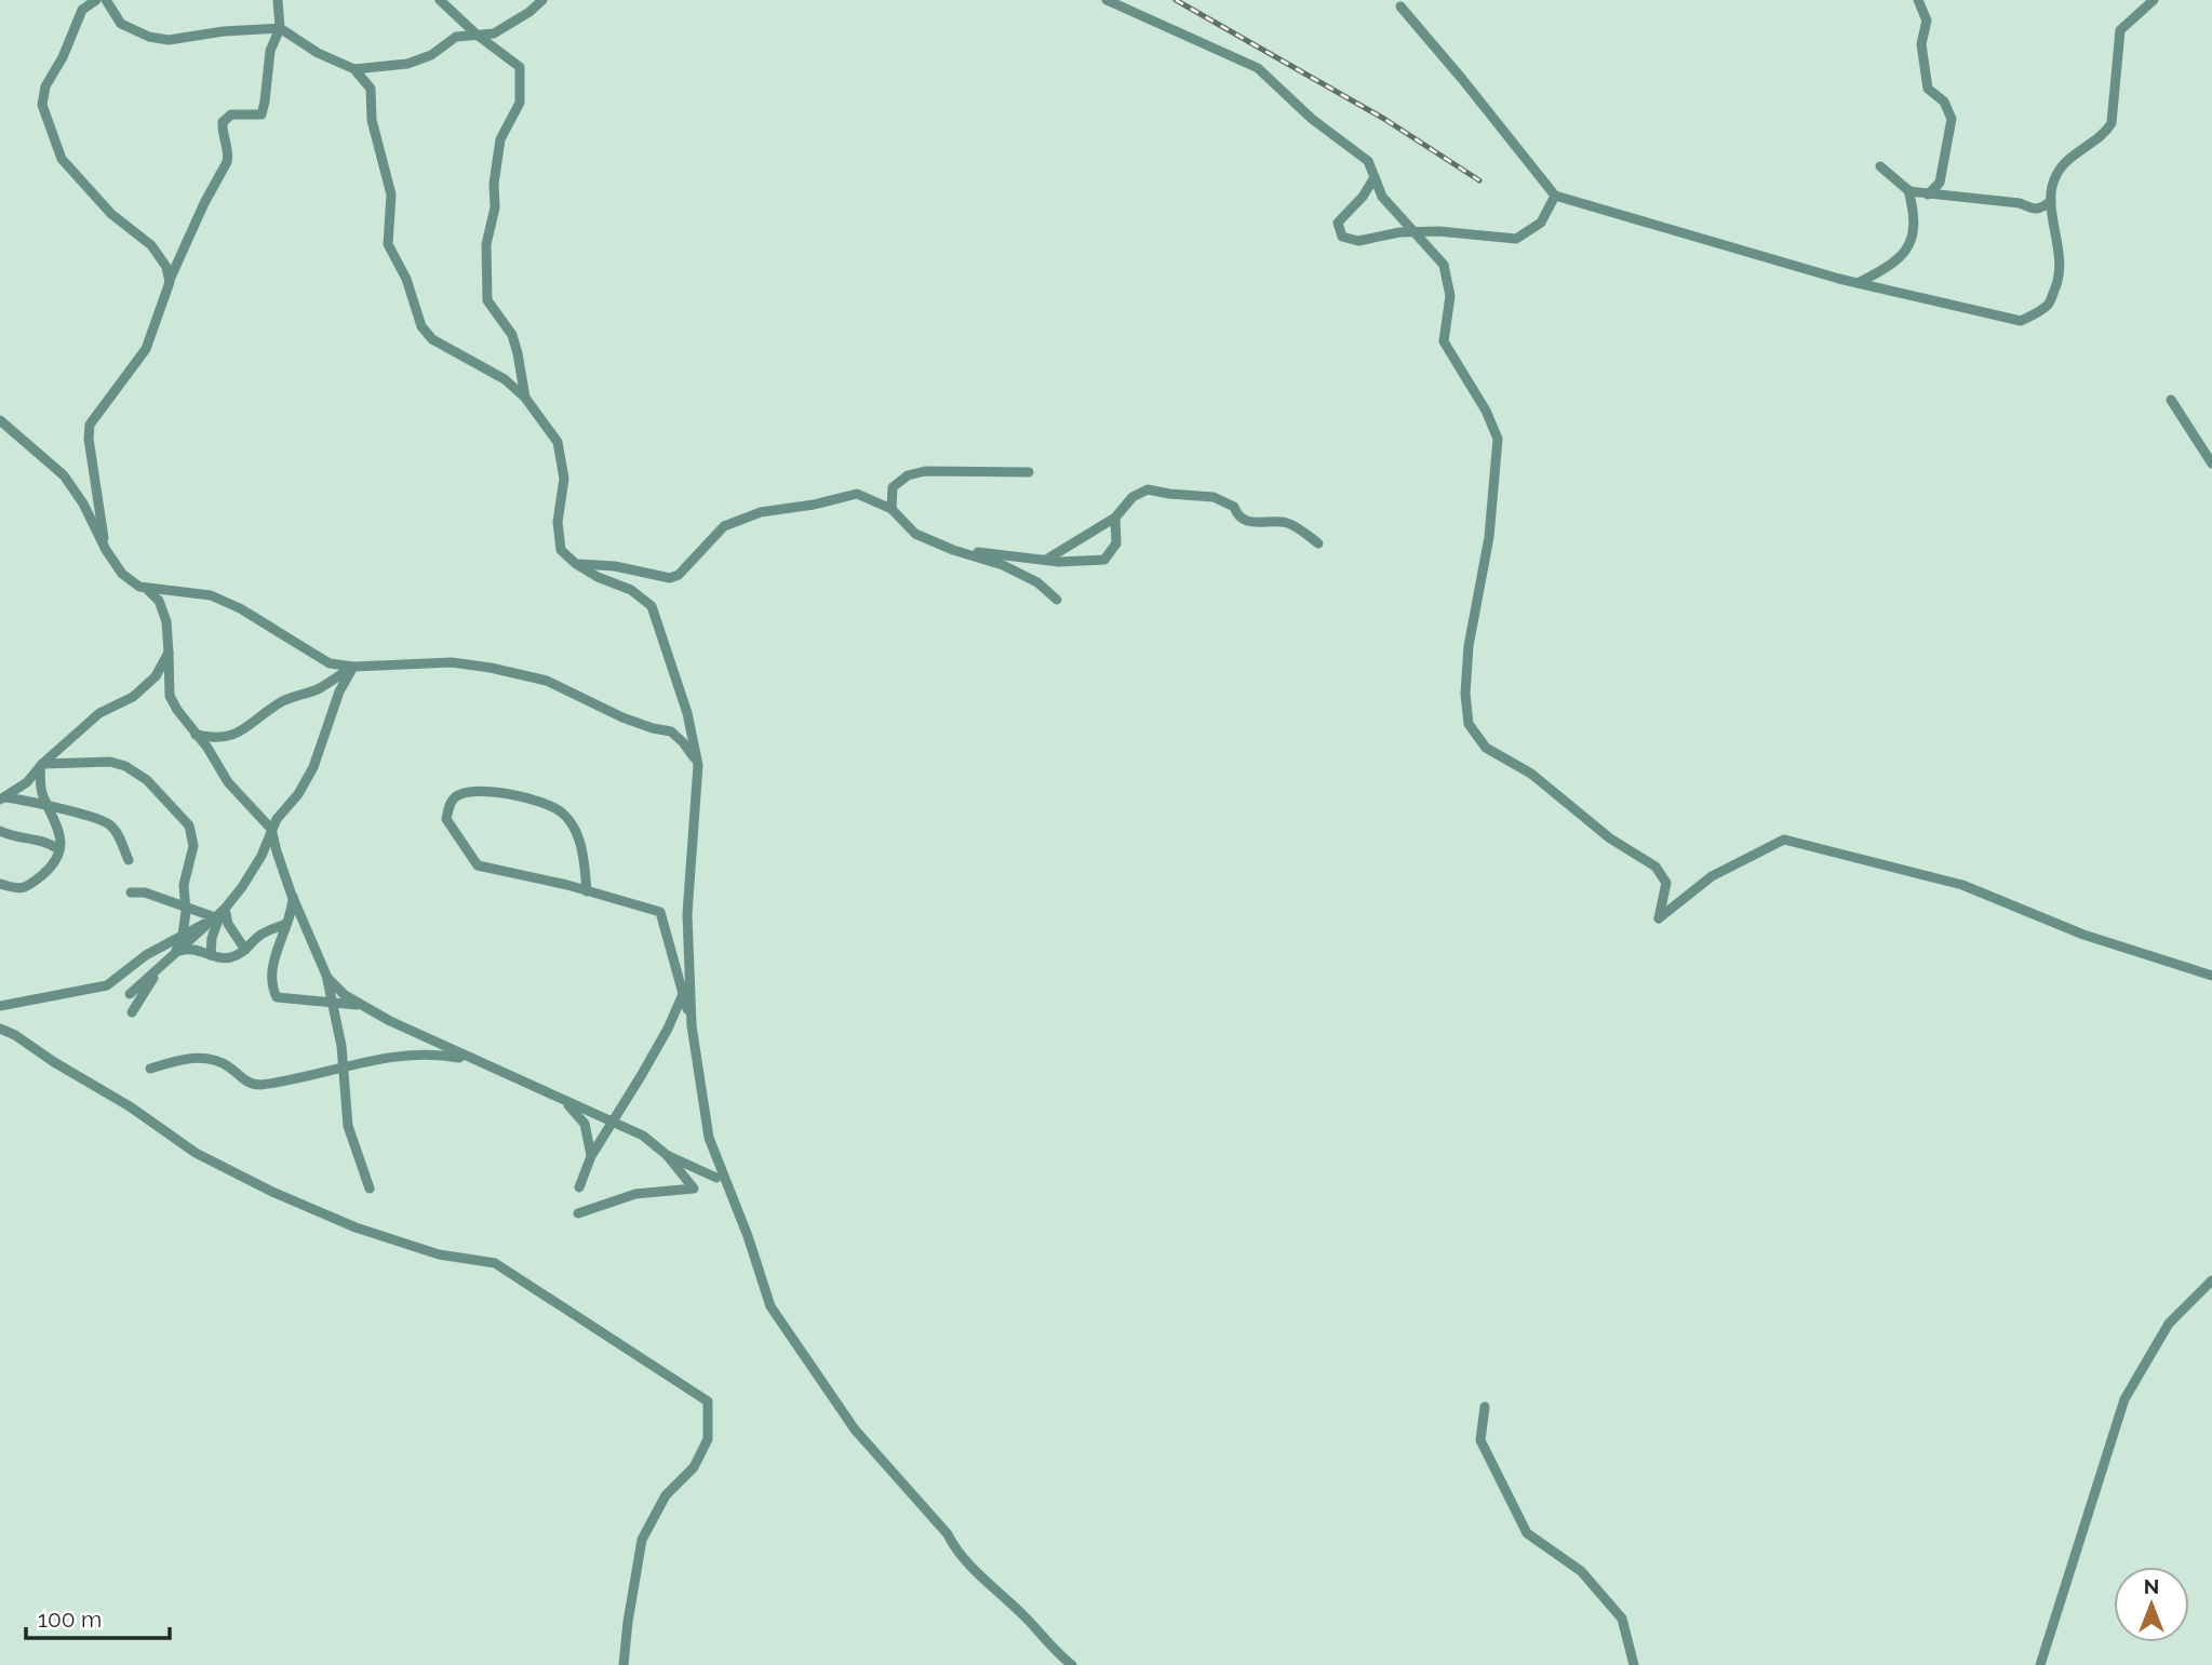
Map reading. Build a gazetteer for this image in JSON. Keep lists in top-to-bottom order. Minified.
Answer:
{"scale_bar":"100 m","north":"top"}
